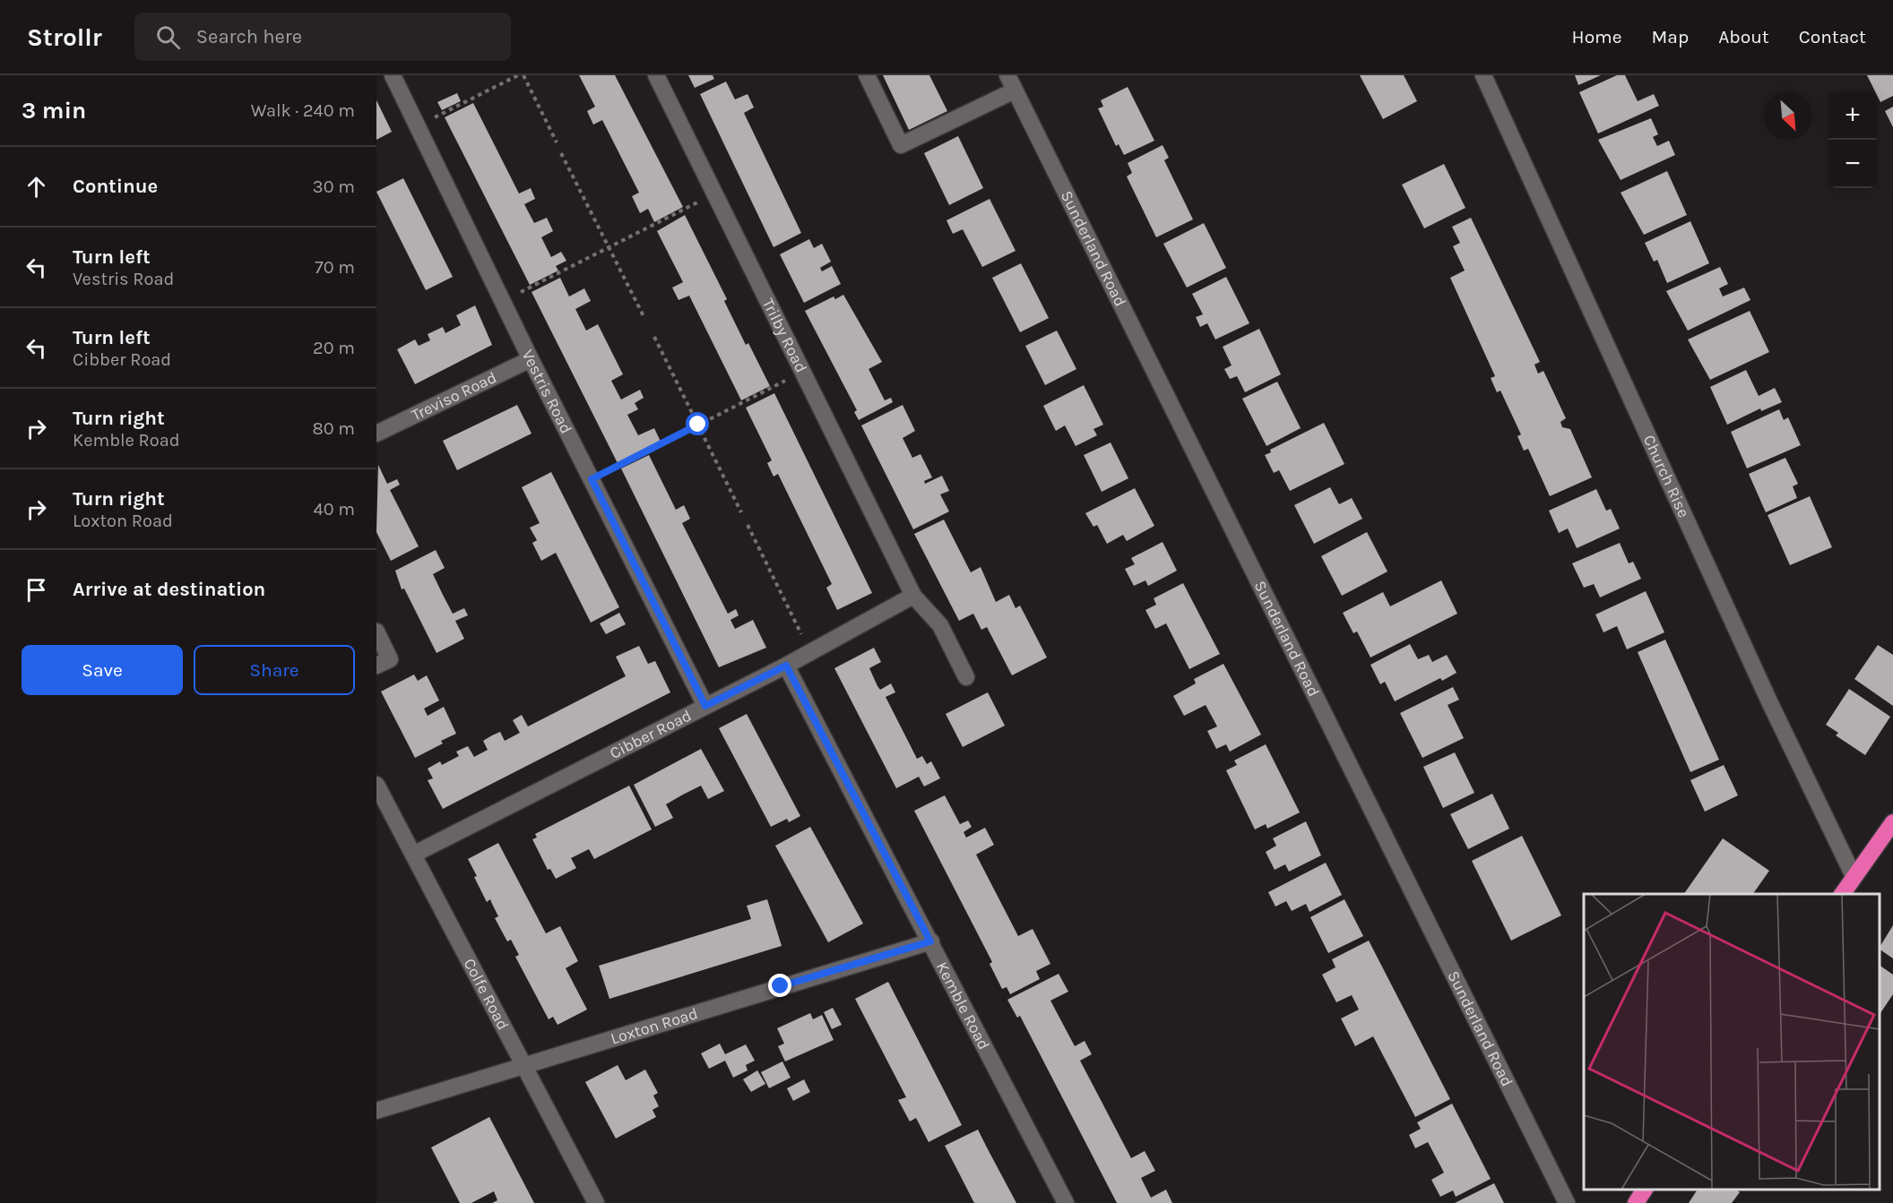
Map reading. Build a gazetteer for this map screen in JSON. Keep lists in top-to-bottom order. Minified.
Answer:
{"streets":{"street":["Sunderland Road","Trilby Road","Vestris Road","Treviso Road","Church Rise","Cibber Road","Colfe Road","Kemble Road","Loxton Road"]},"crossings":[["Trilby Road","Cibber Road"],["Vestris Road","Treviso Road"],["Vestris Road","Cibber Road"],["Cibber Road","Colfe Road"],["Cibber Road","Kemble Road"],["Colfe Road","Loxton Road"],["Kemble Road","Loxton Road"]],"north":"bottom right","page":{"header":"Strollr","search":"Search here","nav":["Home","Map","About","Contact"],"heading":["3 min","Walk · 240 m"],"map_buttons":["+","−"],"list":[["Continue","30 m"],["Turn left","Vestris Road","70 m"],["Turn left","Cibber Road","20 m"],["Turn right","Kemble Road","80 m"],["Turn right","Loxton Road","40 m"],"Arrive at destination"],"buttons":["Save","Share"]}}
